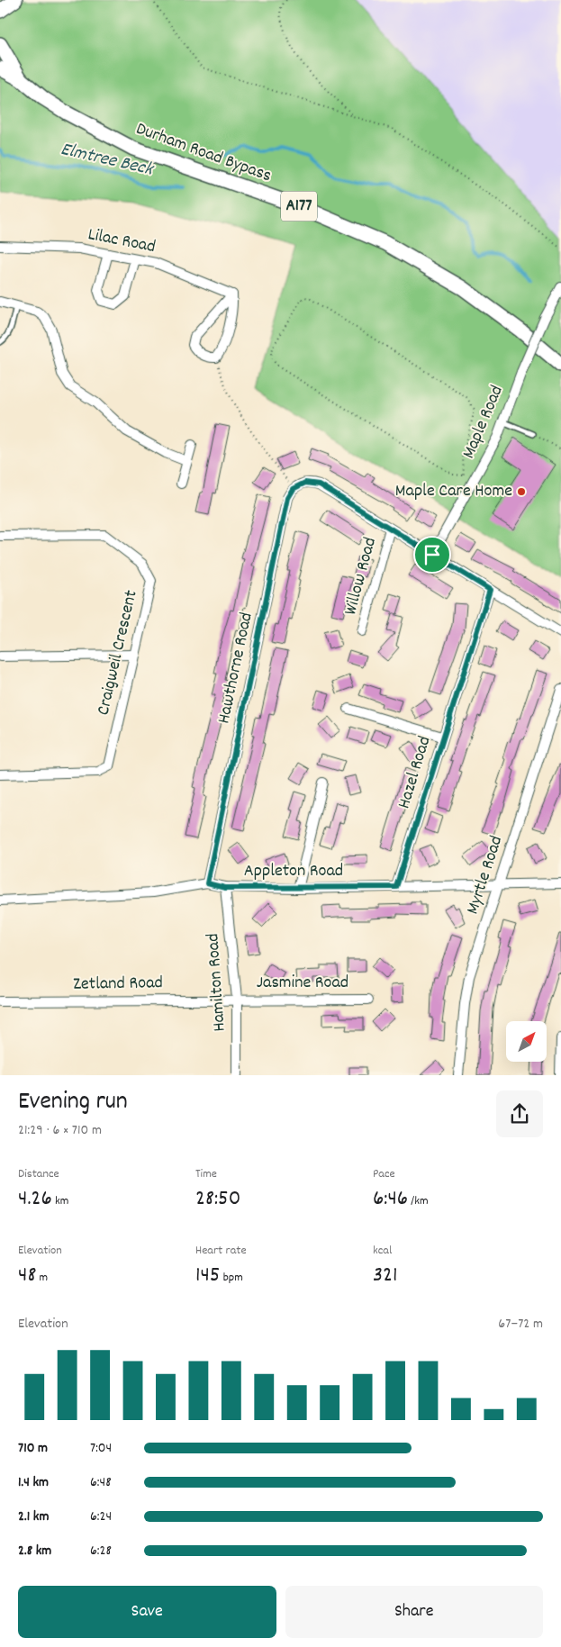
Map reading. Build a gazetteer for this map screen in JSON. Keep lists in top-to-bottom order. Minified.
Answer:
{"streets":{"main road":["Durham Road Bypass","A177"],"street":["Lilac Road","Maple Road","Willow Road","Craigweil Crescent","Hawthorne Road","Hazel Road","Appleton Road","Myrtle Road","Hamilton Road","Jasmine Road","Zetland Road"]},"crossings":[["Hawthorne Road","Appleton Road"],["Hazel Road","Appleton Road"],["Appleton Road","Myrtle Road"],["Appleton Road","Hamilton Road"],["Hamilton Road","Jasmine Road"],["Hamilton Road","Zetland Road"],["Jasmine Road","Zetland Road"]],"water":["Elmtree Beck"],"places":["Maple Care Home"],"north":"top right","page":{"heading":["Evening run","21:29 · 6 × 710 m"],"stats":[["Distance","4.26 km"],["Time","28:50"],["Pace","6:46 /km"],["Elevation","48 m"],["Heart rate","145 bpm"],["kcal","321"]],"chart":["Elevation","67–72 m"],"list":[{"name":"710 m","note":"7:04"},{"name":"1.4 km","note":"6:48"},{"name":"2.1 km","note":"6:24"},{"name":"2.8 km","note":"6:28"}],"buttons":["Save","Share"]}}
